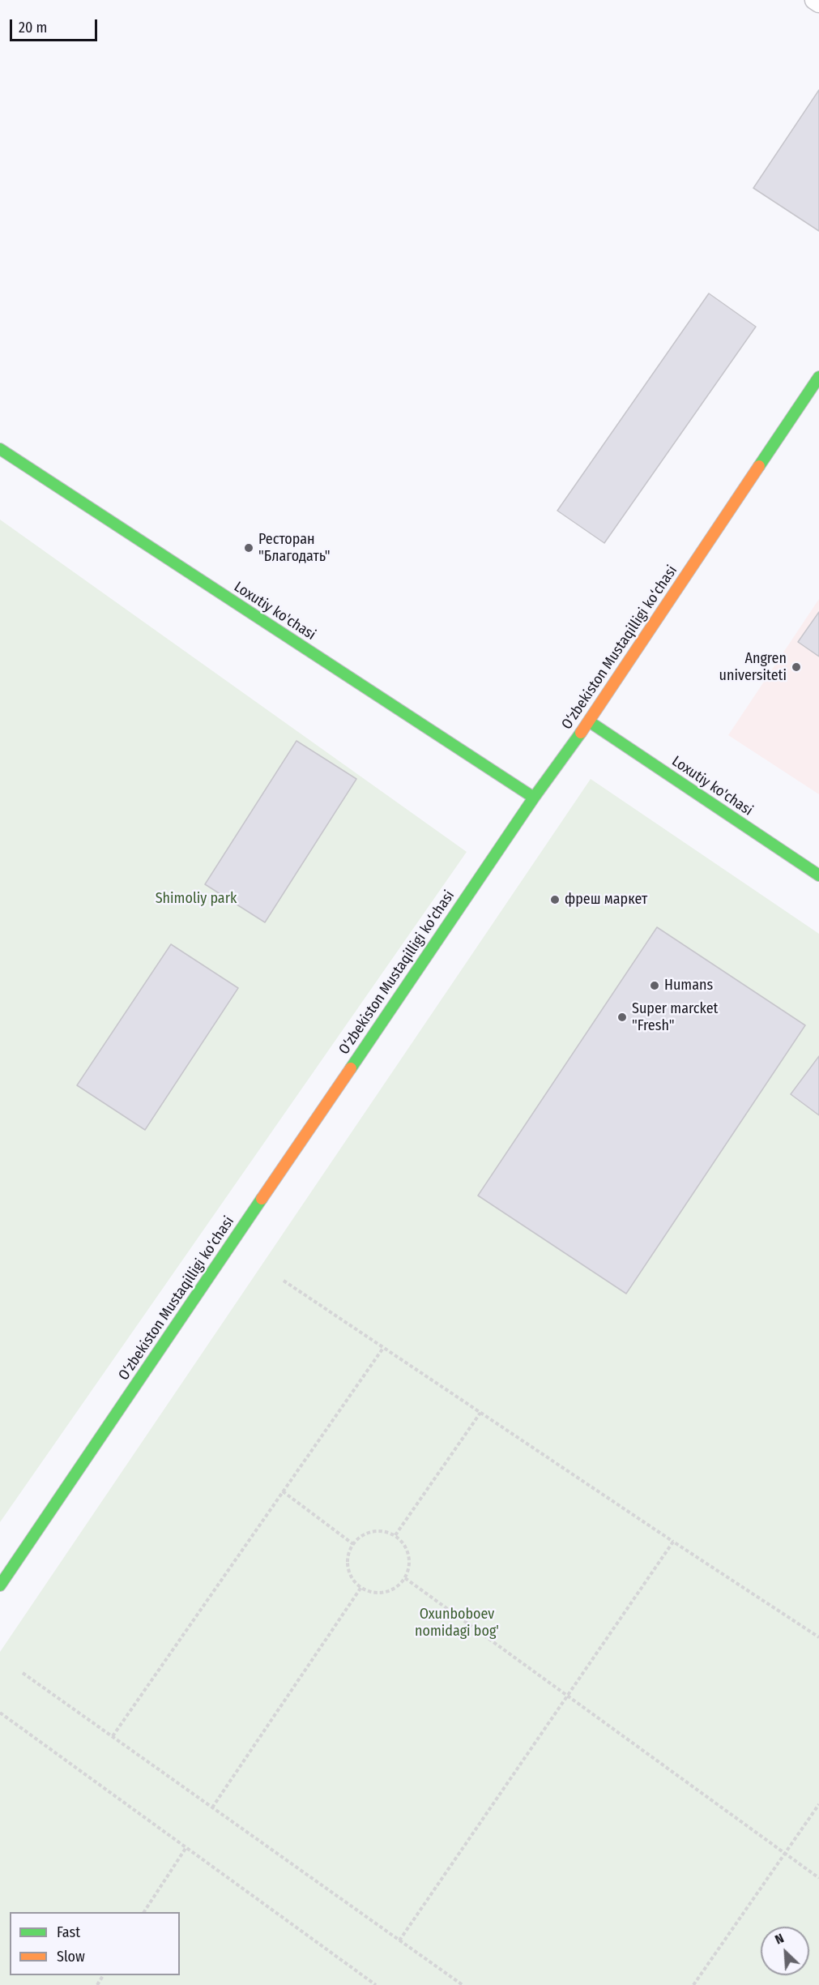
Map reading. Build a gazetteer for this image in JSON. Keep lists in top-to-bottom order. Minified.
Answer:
{"streets":{"main road":["Loxutiy ko'chasi","O‘zbekiston Mustaqilligi ko‘chasi"]},"crossings":[["Loxutiy ko'chasi","O‘zbekiston Mustaqilligi ko‘chasi"]],"parks":["Shimoliy park","Oxunboboev nomidagi bog'"],"places":["Ресторан \"Благодать\"","Angren universiteti","фреш маркет","Humans","Super marcket \"Fresh\""],"legend":["Fast","Slow"],"scale_bar":"20 m","north":"top left"}
